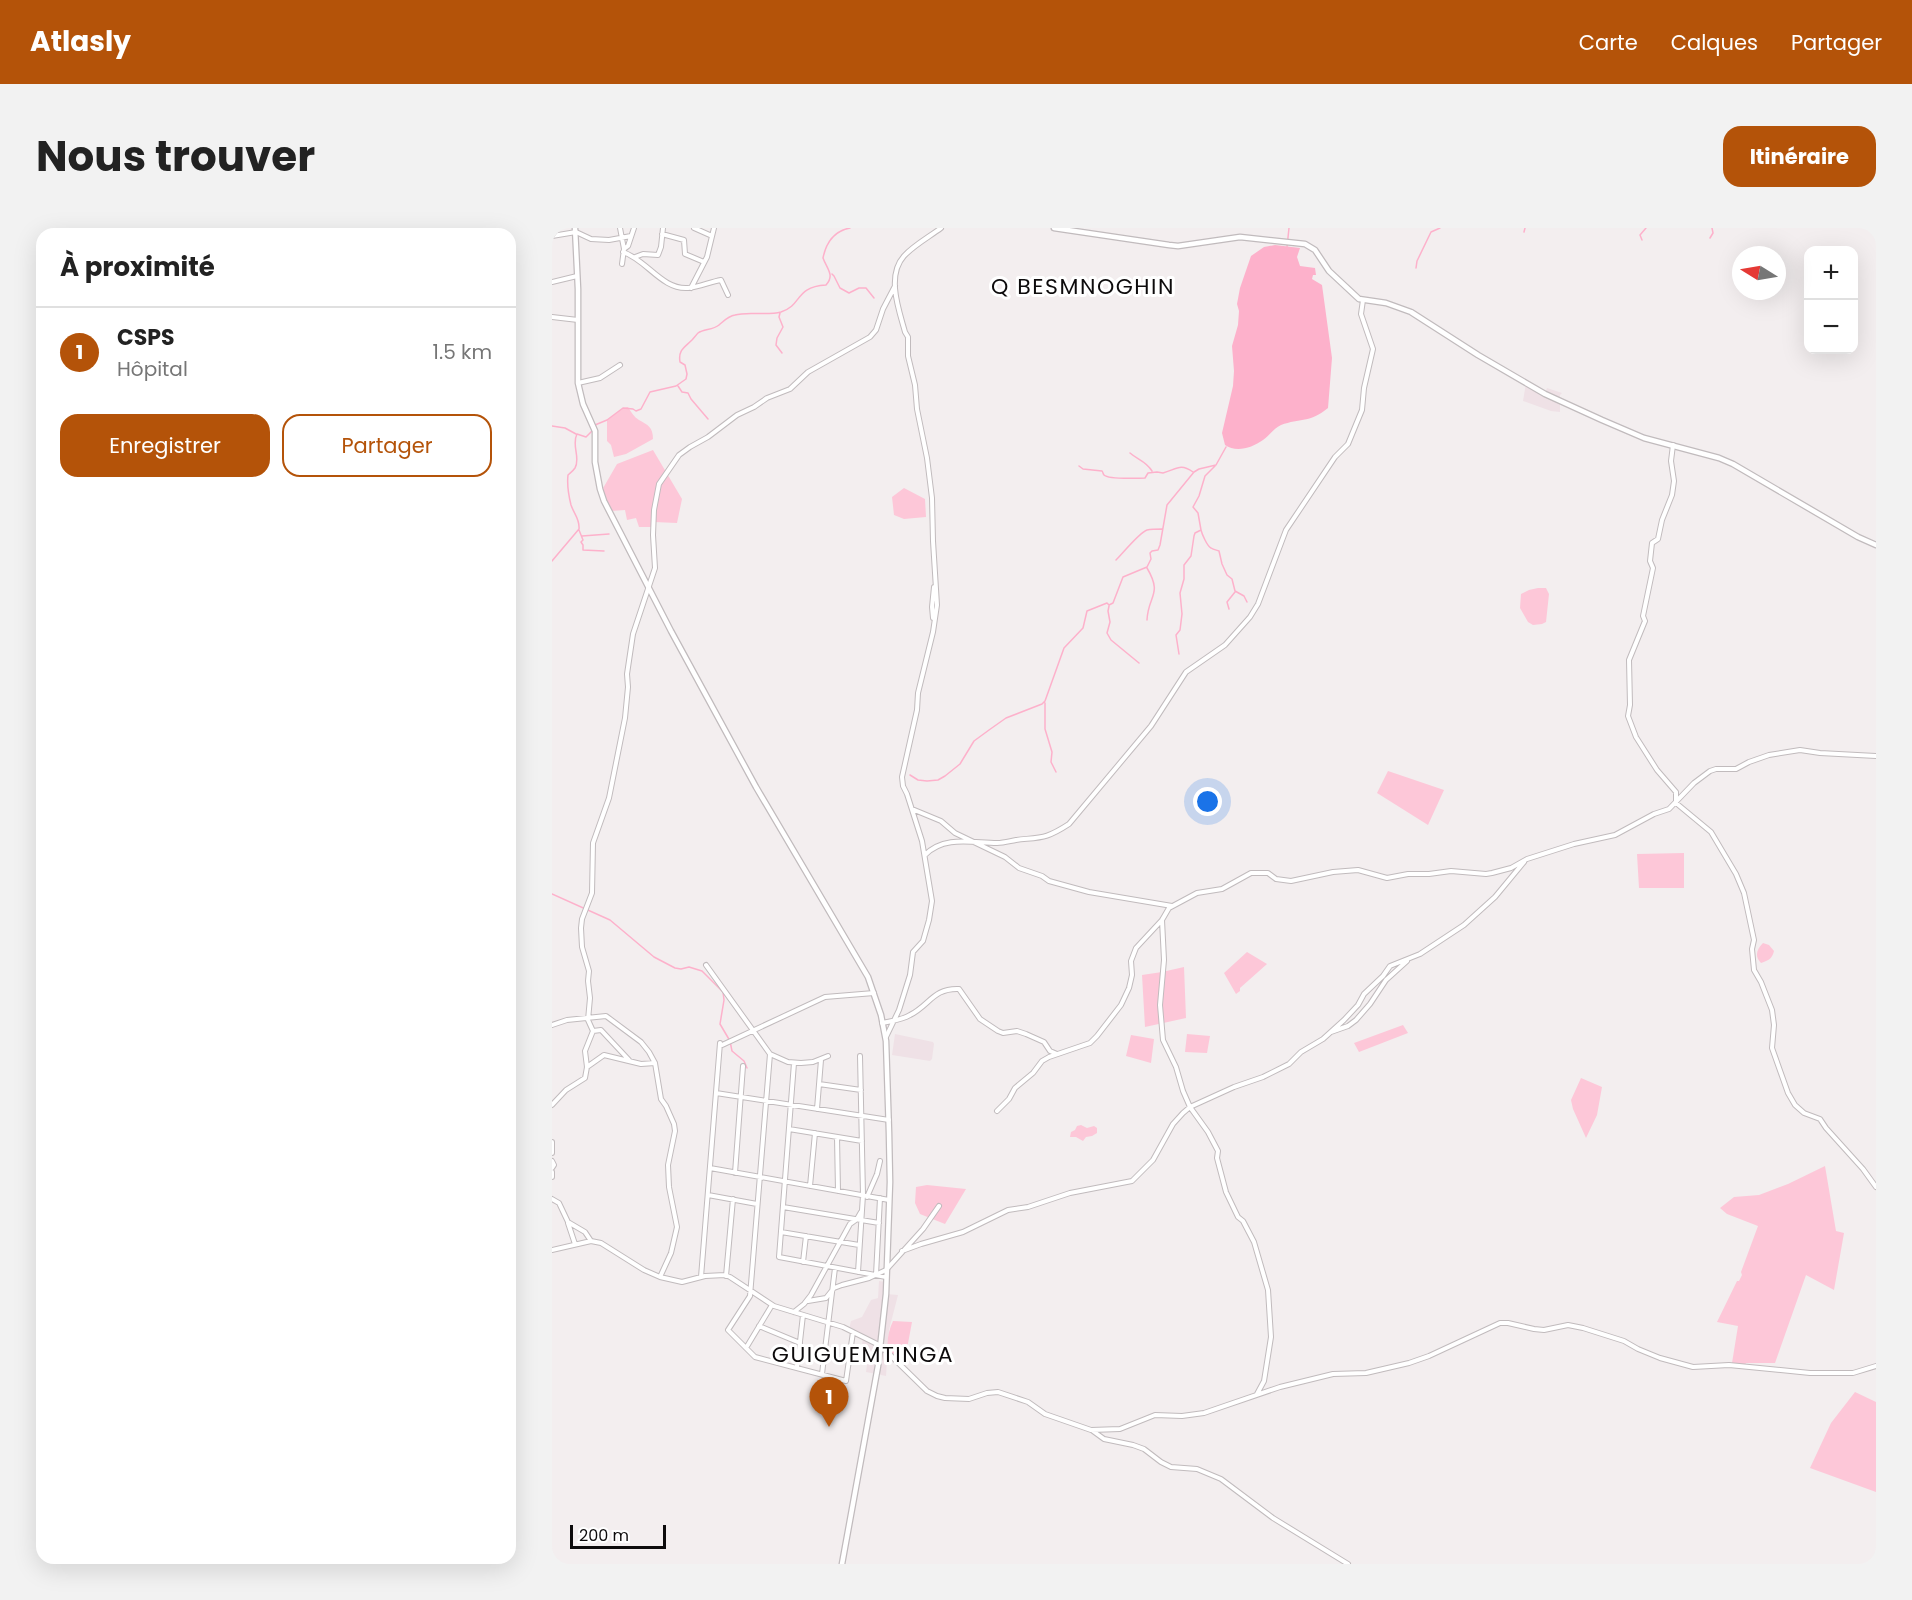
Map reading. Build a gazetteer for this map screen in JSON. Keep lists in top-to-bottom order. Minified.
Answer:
{"districts":["Q BESMNOGHIN","GUIGUEMTINGA"],"scale_bar":"200 m","north":"left","page":{"header":"Atlasly","nav":["Carte","Calques","Partager"],"title":"Nous trouver","buttons":["Itinéraire",["Enregistrer","Partager"]],"heading":"À proximité","map_buttons":["+","−"],"list":[{"mark":"1","name":"CSPS","note":"Hôpital","value":"1.5 km"}],"pins":"1","scale":"200 m"}}
